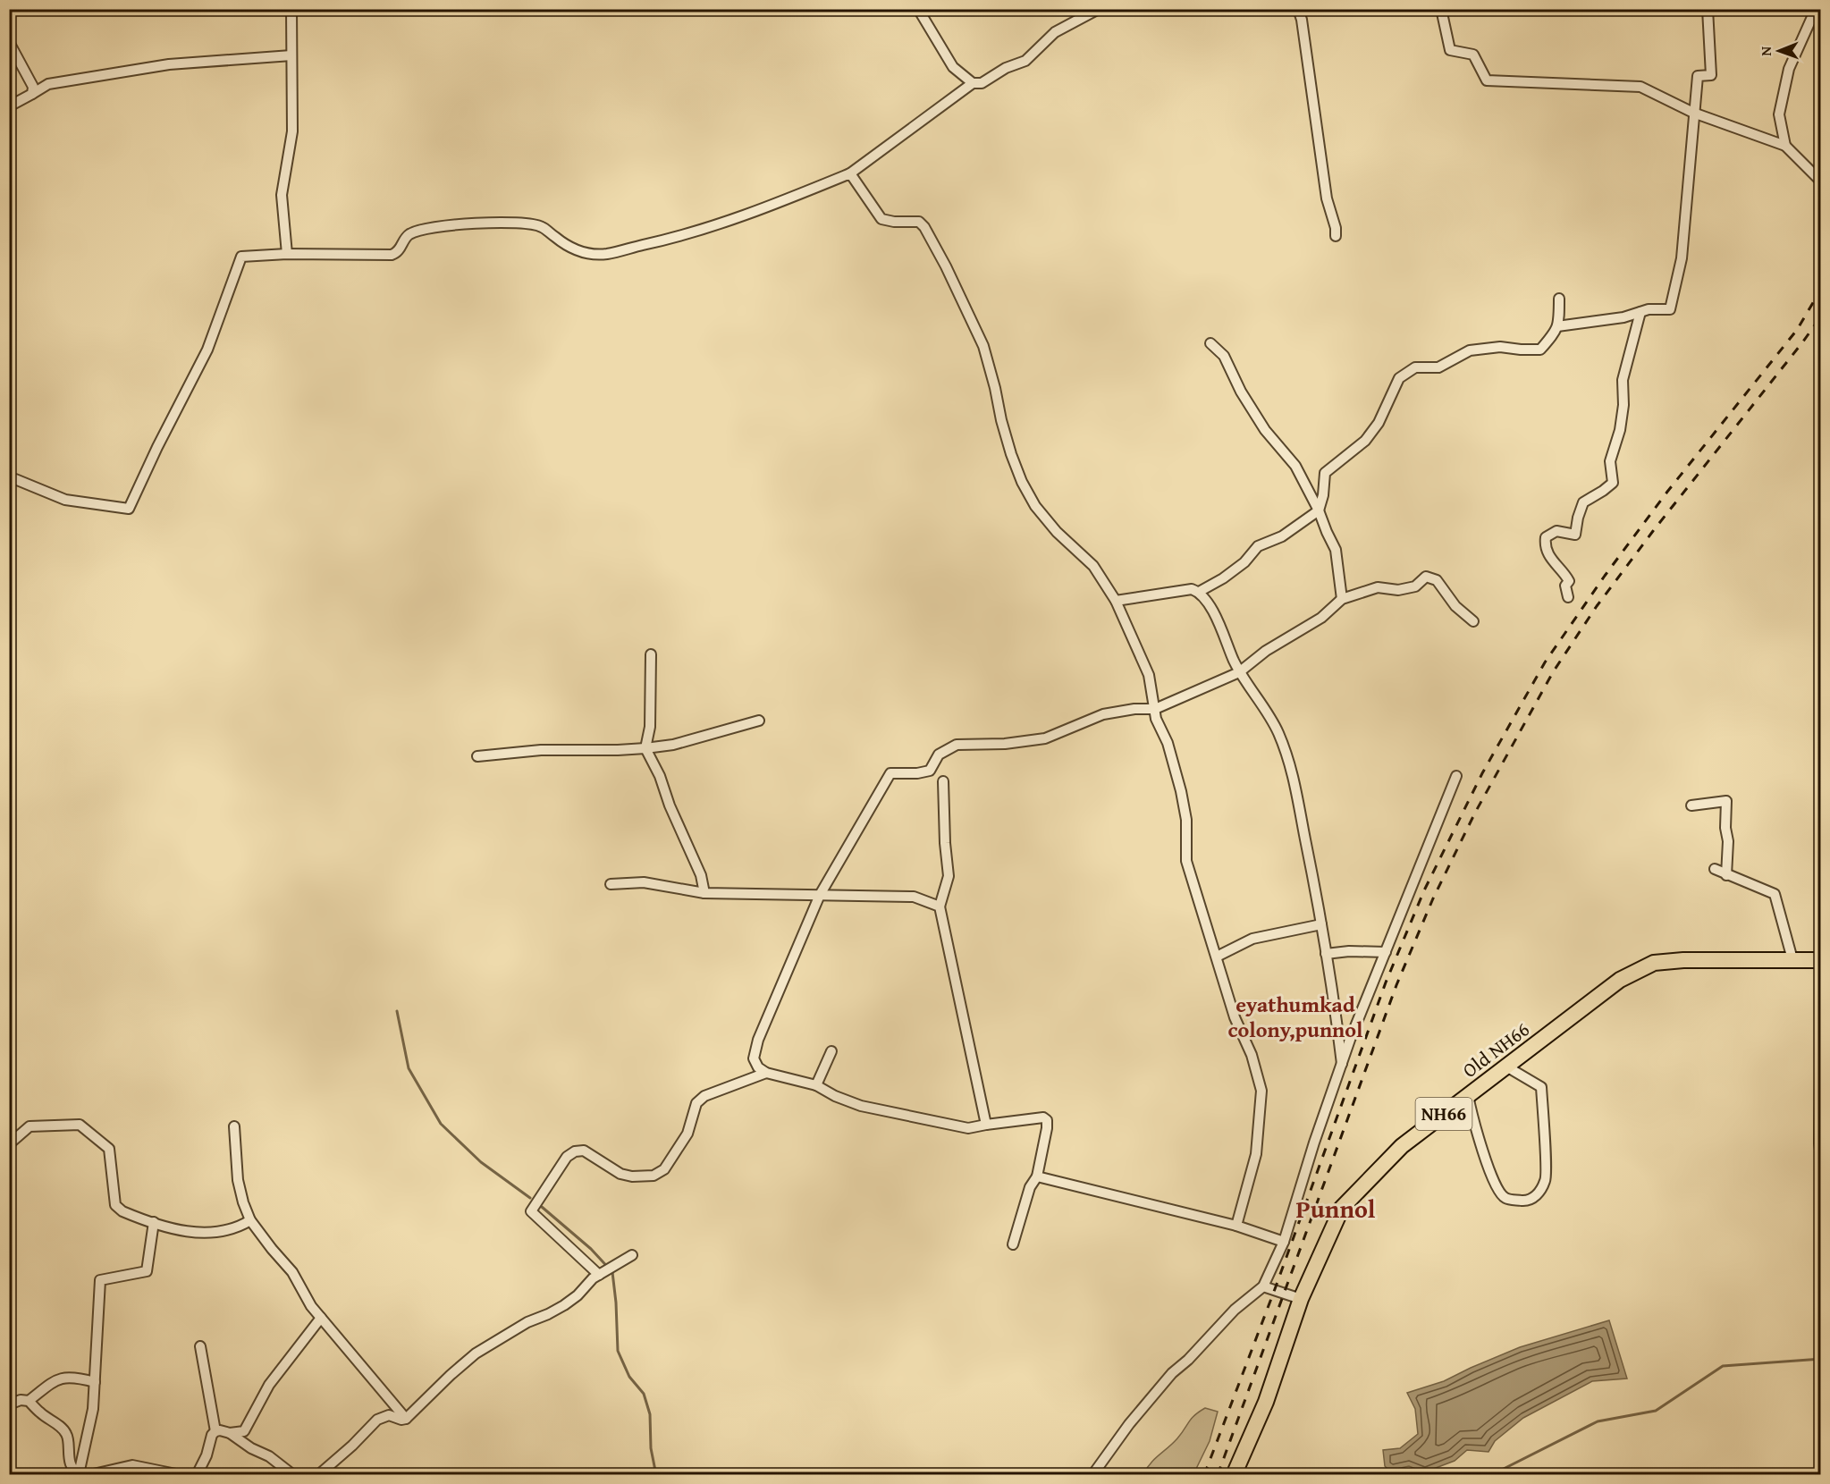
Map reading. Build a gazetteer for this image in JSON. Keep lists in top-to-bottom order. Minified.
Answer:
{"streets":{"main road":["Old NH66","NH66"]},"districts":["eyathumkad colony,punnol","Punnol"],"north":"left"}
